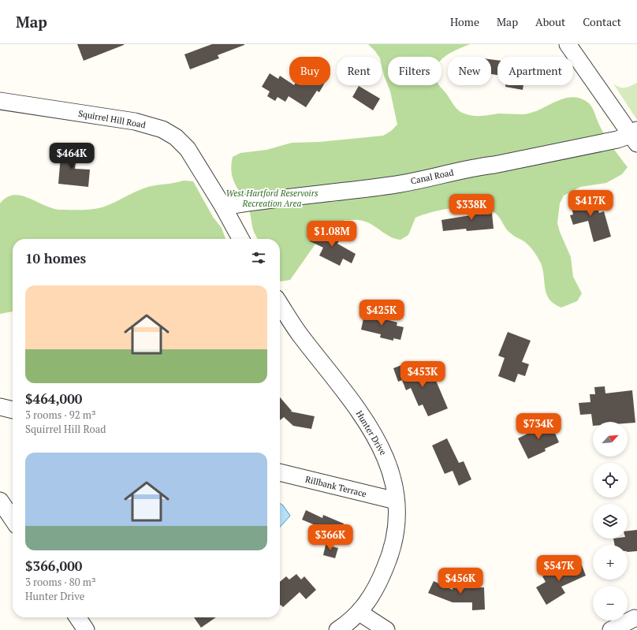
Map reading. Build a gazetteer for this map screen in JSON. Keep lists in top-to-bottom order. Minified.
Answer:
{"streets":{"street":["Squirrel Hill Road","Canal Road","Hunter Drive","Rillbank Terrace"]},"crossings":[["Squirrel Hill Road","Canal Road"],["Hunter Drive","Rillbank Terrace"]],"parks":["West Hartford Reservoirs Recreation Area"],"north":"top right","page":{"header":"Map","nav":["Home","Map","About","Contact"],"chip":["Buy","Rent","Filters","New","Apartment"],"price":["$464K","$417K","$338K","$1.08M","$425K","$453K","$734K","$366K","$547K","$456K"],"heading":"10 homes","list":[{"name":"$464,000","note":"3 rooms · 92 m² · Squirrel Hill Road"},{"name":"$366,000","note":"3 rooms · 80 m² · Hunter Drive"}],"map_buttons":["+","−"]}}
